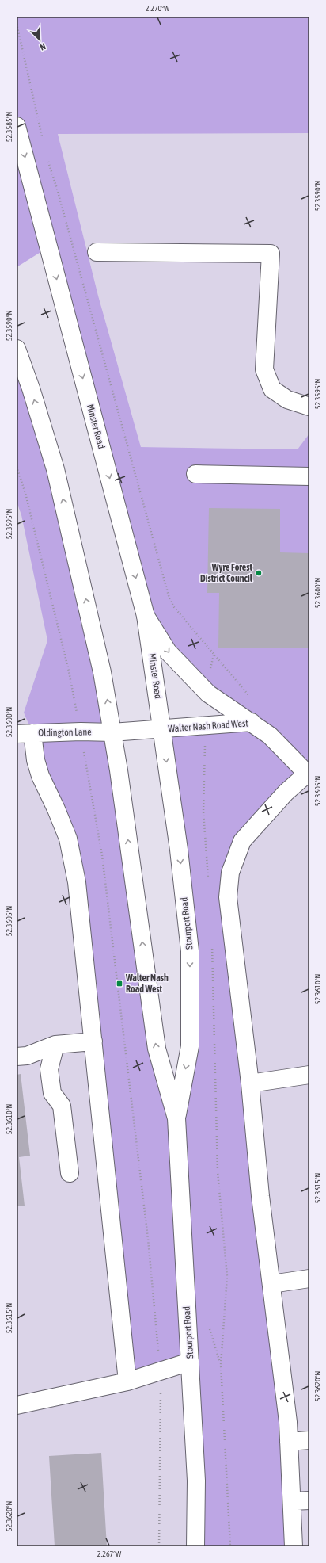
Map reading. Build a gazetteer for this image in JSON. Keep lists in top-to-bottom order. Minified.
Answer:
{"streets":{"main road":["Minster Road","Walter Nash Road West","Oldington Lane","Stourport Road"]},"crossings":[["Minster Road","Walter Nash Road West"],["Minster Road","Stourport Road"],["Walter Nash Road West","Oldington Lane"],["Walter Nash Road West","Stourport Road"],["Oldington Lane","Stourport Road"]],"places":{"other":["Wyre Forest District Council"],"transit":["Walter Nash Road West"]},"north":"bottom right","coordinates":["2.270°W","52.3585°N","52.3590°N","52.3595°N","52.3600°N","52.3605°N","52.3610°N","52.3615°N","52.3620°N","2.267°W"]}
